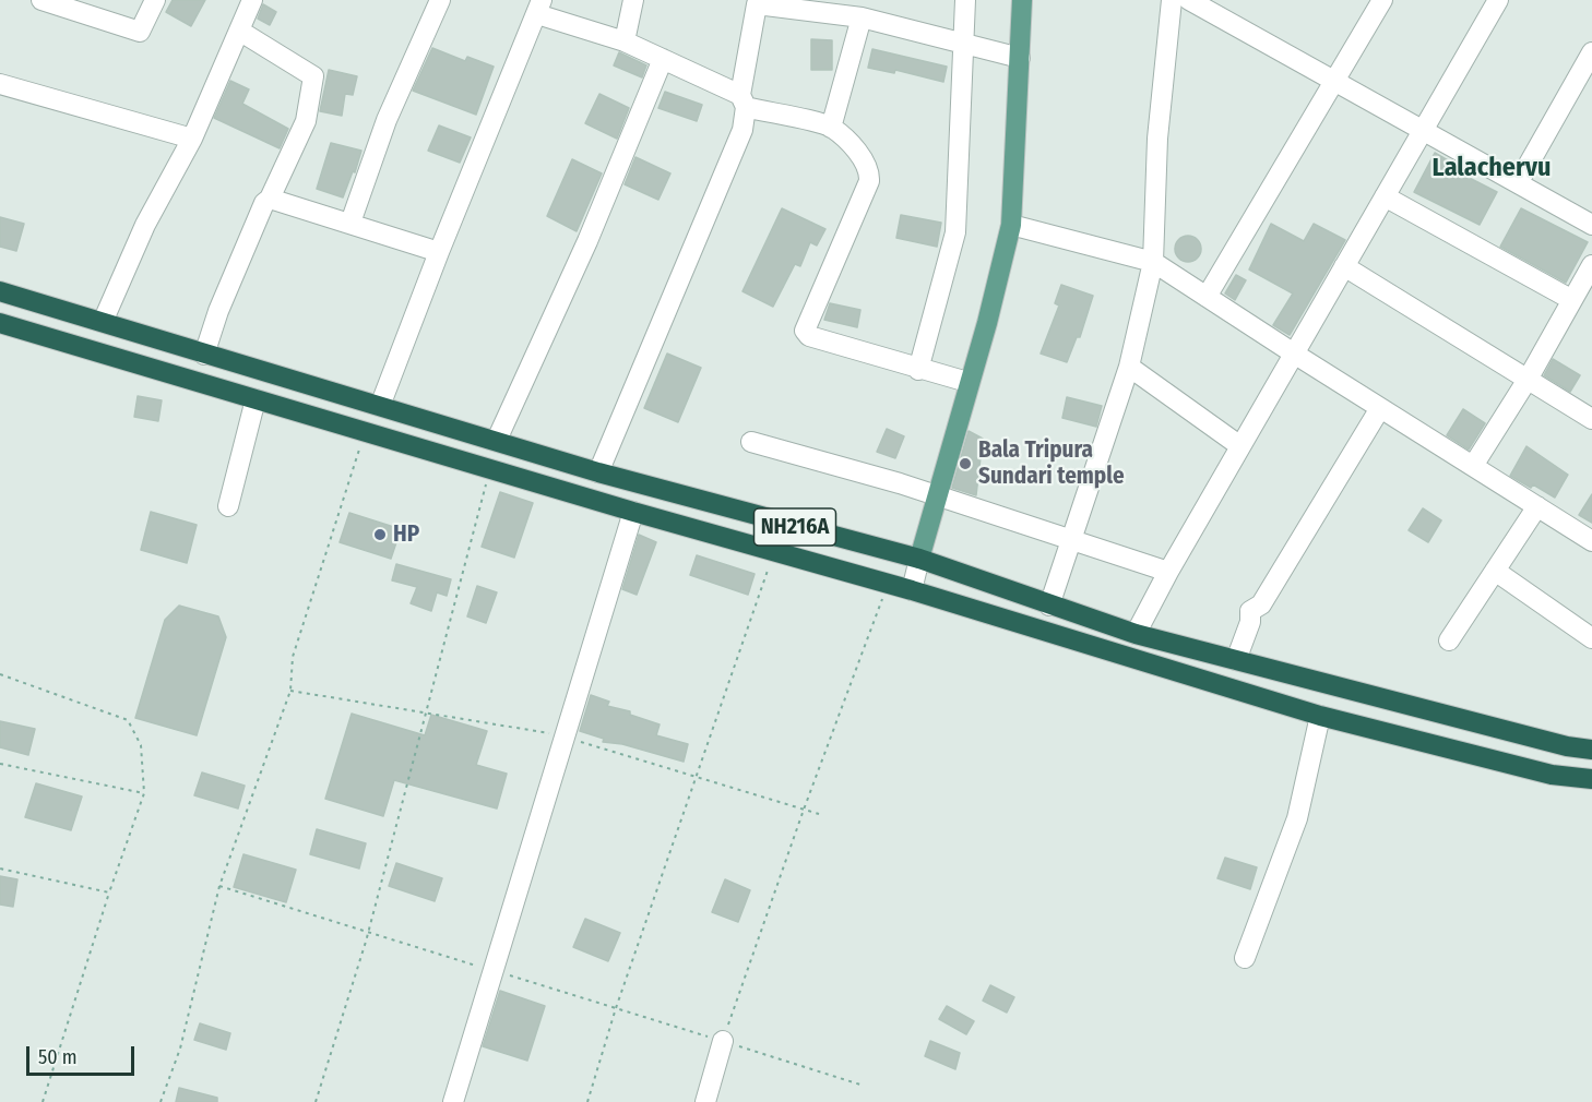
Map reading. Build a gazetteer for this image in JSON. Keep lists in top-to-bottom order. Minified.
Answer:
{"streets":{"highway":["NH216A"]},"districts":["Lalachervu"],"places":["Bala Tripura Sundari temple","HP"],"scale_bar":"50 m"}
